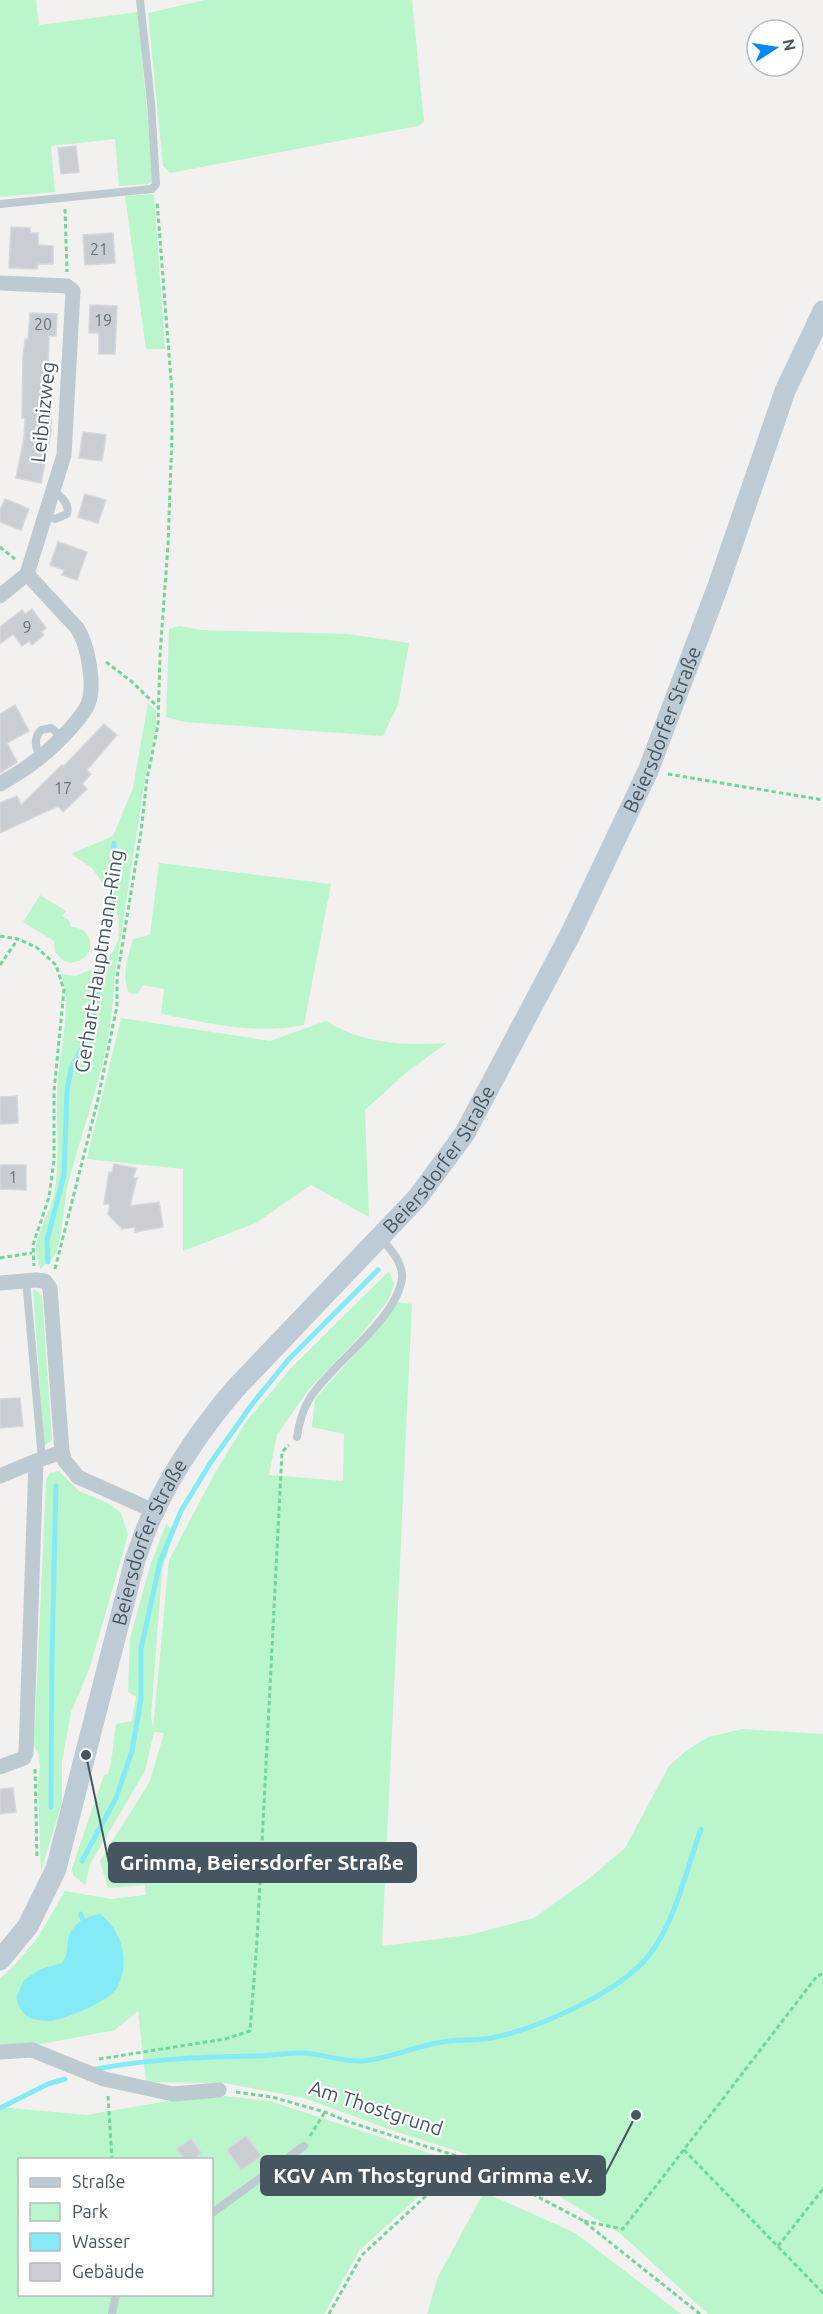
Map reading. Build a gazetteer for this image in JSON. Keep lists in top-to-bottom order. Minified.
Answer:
{"streets":{"street":["Leibnizweg","Beiersdorfer Straße"],"path":["Gerhart-Hauptmann-Ring","Am Thostgrund"]},"places":["Grimma, Beiersdorfer Straße","KGV Am Thostgrund Grimma e.V."],"house_numbers":["21","19","20","9","17","1"],"legend":["Straße","Park","Wasser","Gebäude"],"north":"right"}
